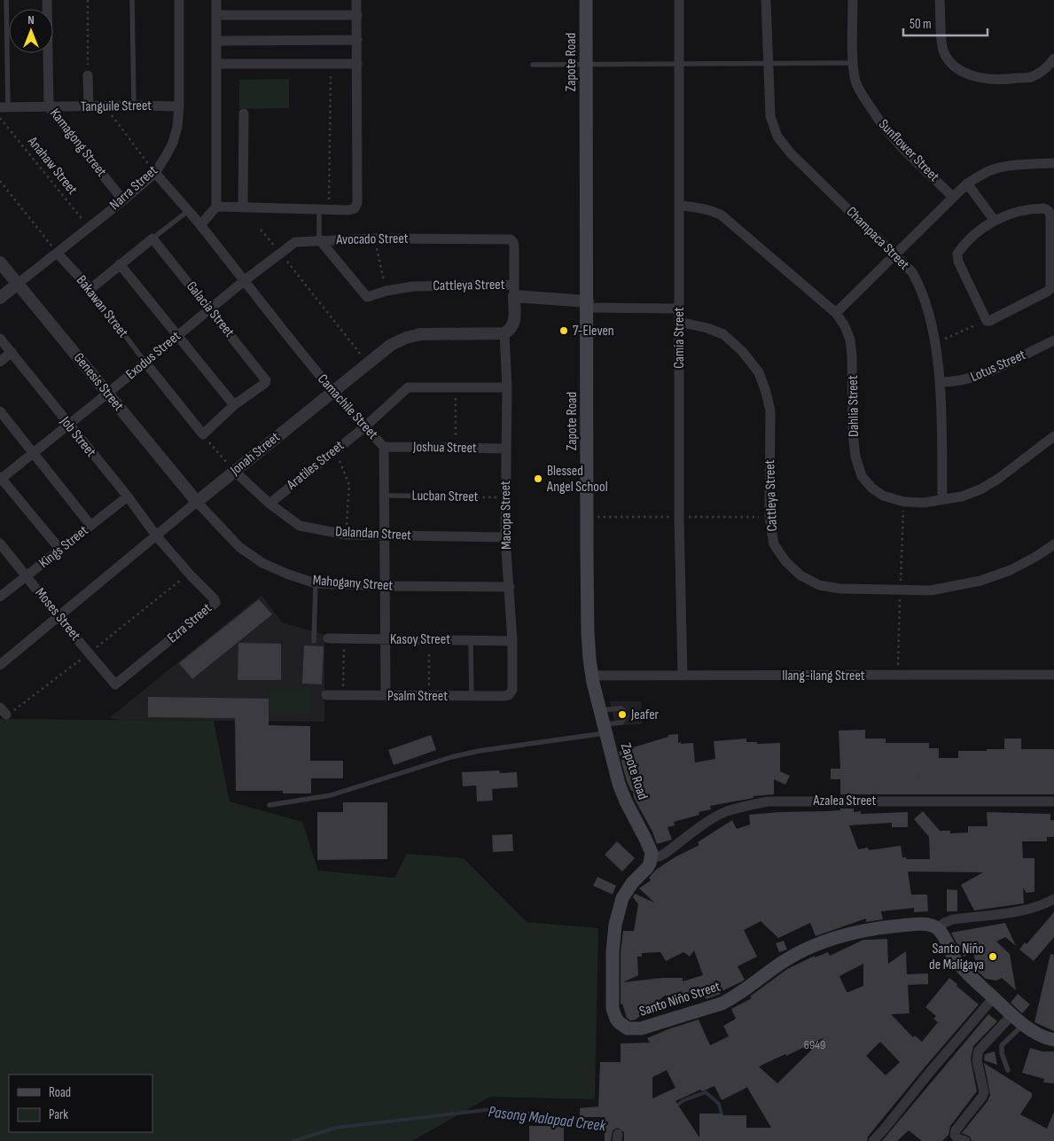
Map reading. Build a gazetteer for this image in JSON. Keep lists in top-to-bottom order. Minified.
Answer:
{"streets":{"main road":["Zapote Road","Santo Niño Street"],"street":["Tanguile Street","Kamagong Street","Sunflower Street","Narra Street","Champaca Street","Avocado Street","Cattleya Street","Bakawan Street","Galacia Street","Camia Street","Exodus Street","Lotus Street","Genesis Street","Dahlia Street","Camachile Street","Job Street","Joshua Street","Jonah Street","Aratiles Street","Macopa Street","Dalandan Street","Kings Street","Mahogany Street","Moses Street","Ezra Street","Kasoy Street","Ilang-ilang Street","Psalm Street","Azalea Street"],"lane":["Lucban Street"],"path":["Anahaw Street"]},"crossings":[["Zapote Road","Cattleya Street"],["Zapote Road","Ilang-ilang Street"],["Zapote Road","Azalea Street"],["Zapote Road","Santo Niño Street"],["Tanguile Street","Kamagong Street"],["Tanguile Street","Narra Street"],["Kamagong Street","Narra Street"],["Anahaw Street","Narra Street"],["Narra Street","Bakawan Street"],["Narra Street","Genesis Street"],["Narra Street","Camachile Street"],["Champaca Street","Lotus Street"],["Champaca Street","Dahlia Street"],["Avocado Street","Cattleya Street"],["Avocado Street","Exodus Street"],["Avocado Street","Camachile Street"],["Cattleya Street","Camia Street"],["Bakawan Street","Exodus Street"],["Galacia Street","Exodus Street"],["Camia Street","Dahlia Street"],["Camia Street","Ilang-ilang Street"],["Exodus Street","Genesis Street"],["Exodus Street","Camachile Street"],["Exodus Street","Job Street"],["Genesis Street","Jonah Street"],["Genesis Street","Mahogany Street"],["Camachile Street","Joshua Street"],["Camachile Street","Jonah Street"],["Camachile Street","Aratiles Street"],["Camachile Street","Lucban Street"],["Camachile Street","Dalandan Street"],["Camachile Street","Mahogany Street"],["Camachile Street","Kasoy Street"],["Camachile Street","Psalm Street"],["Job Street","Jonah Street"],["Job Street","Kings Street"],["Job Street","Ezra Street"],["Joshua Street","Macopa Street"],["Jonah Street","Macopa Street"],["Jonah Street","Dalandan Street"],["Jonah Street","Mahogany Street"],["Jonah Street","Moses Street"],["Jonah Street","Ezra Street"],["Aratiles Street","Macopa Street"],["Aratiles Street","Dalandan Street"],["Lucban Street","Macopa Street"],["Macopa Street","Dalandan Street"],["Macopa Street","Mahogany Street"],["Macopa Street","Kasoy Street"],["Macopa Street","Psalm Street"],["Kings Street","Moses Street"],["Moses Street","Ezra Street"],["Azalea Street","Santo Niño Street"]],"water":["Pasong Malapad Creek"],"places":["7-Eleven","Blessed Angel School","Jeafer","Santo Niño de Maligaya"],"house_numbers":["6949"],"legend":["Road","Park"],"scale_bar":"50 m","north":"top"}
